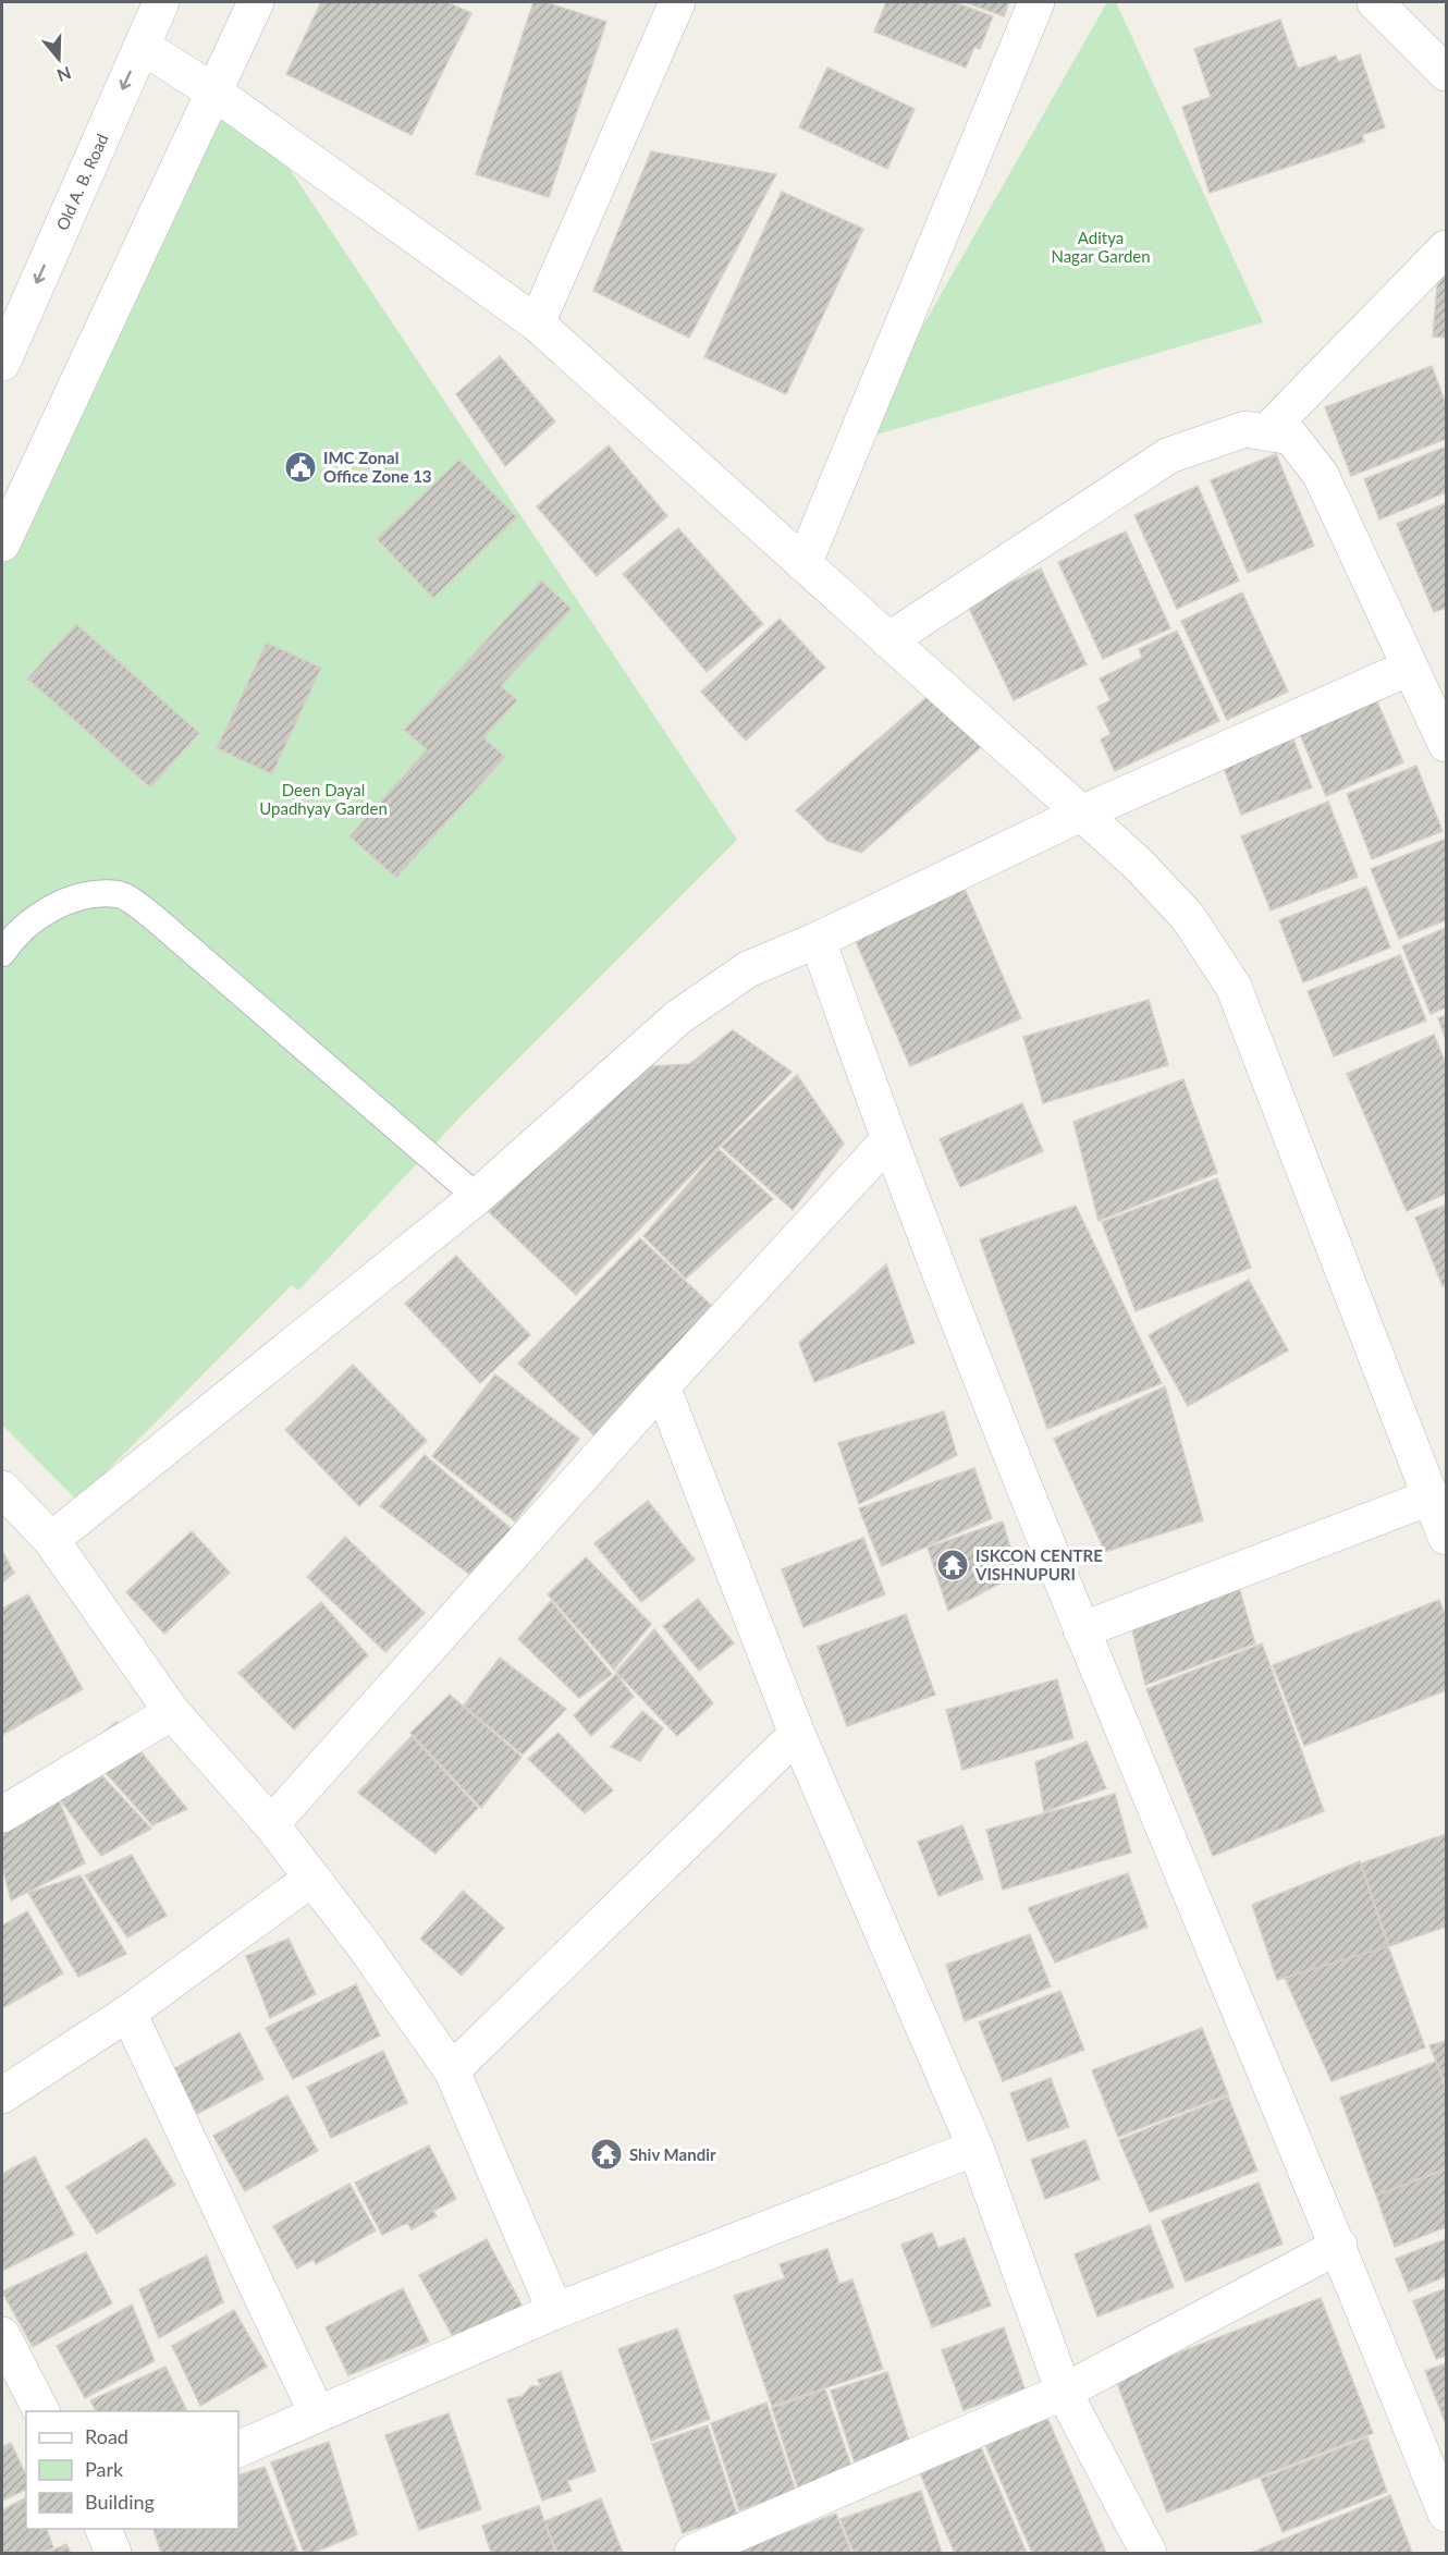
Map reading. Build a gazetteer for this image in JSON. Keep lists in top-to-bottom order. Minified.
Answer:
{"streets":{"street":["Old A. B. Road"]},"parks":["Aditya Nagar Garden","Deen Dayal Upadhyay Garden"],"places":{"public building":["IMC Zonal Office Zone 13"],"temple":["ISKCON CENTRE VISHNUPURI","Shiv Mandir"]},"legend":["Road","Park","Building"],"north":"bottom"}
